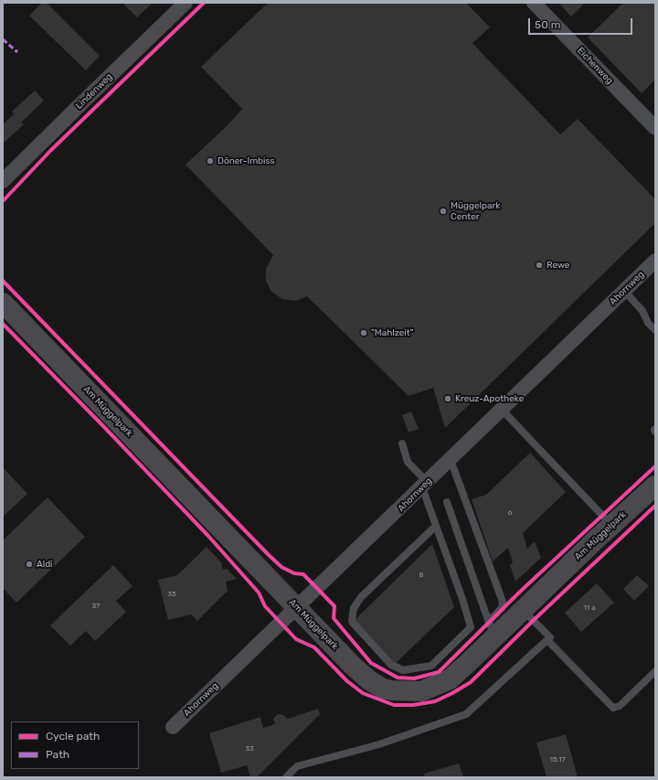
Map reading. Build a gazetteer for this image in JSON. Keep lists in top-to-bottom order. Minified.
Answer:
{"streets":{"main road":["Am Müggelpark"],"street":["Eichenweg","Lindenweg","Ahornweg"]},"crossings":[["Ahornweg","Am Müggelpark"]],"places":["Döner-Imbiss","Müggelpark Center","Rewe","\"Mahlzeit\"","Kreuz-Apotheke","Aldi"],"house_numbers":["6","8","35","37","11 a","33","15,17"],"legend":["Cycle path","Path"],"scale_bar":"50 m"}
